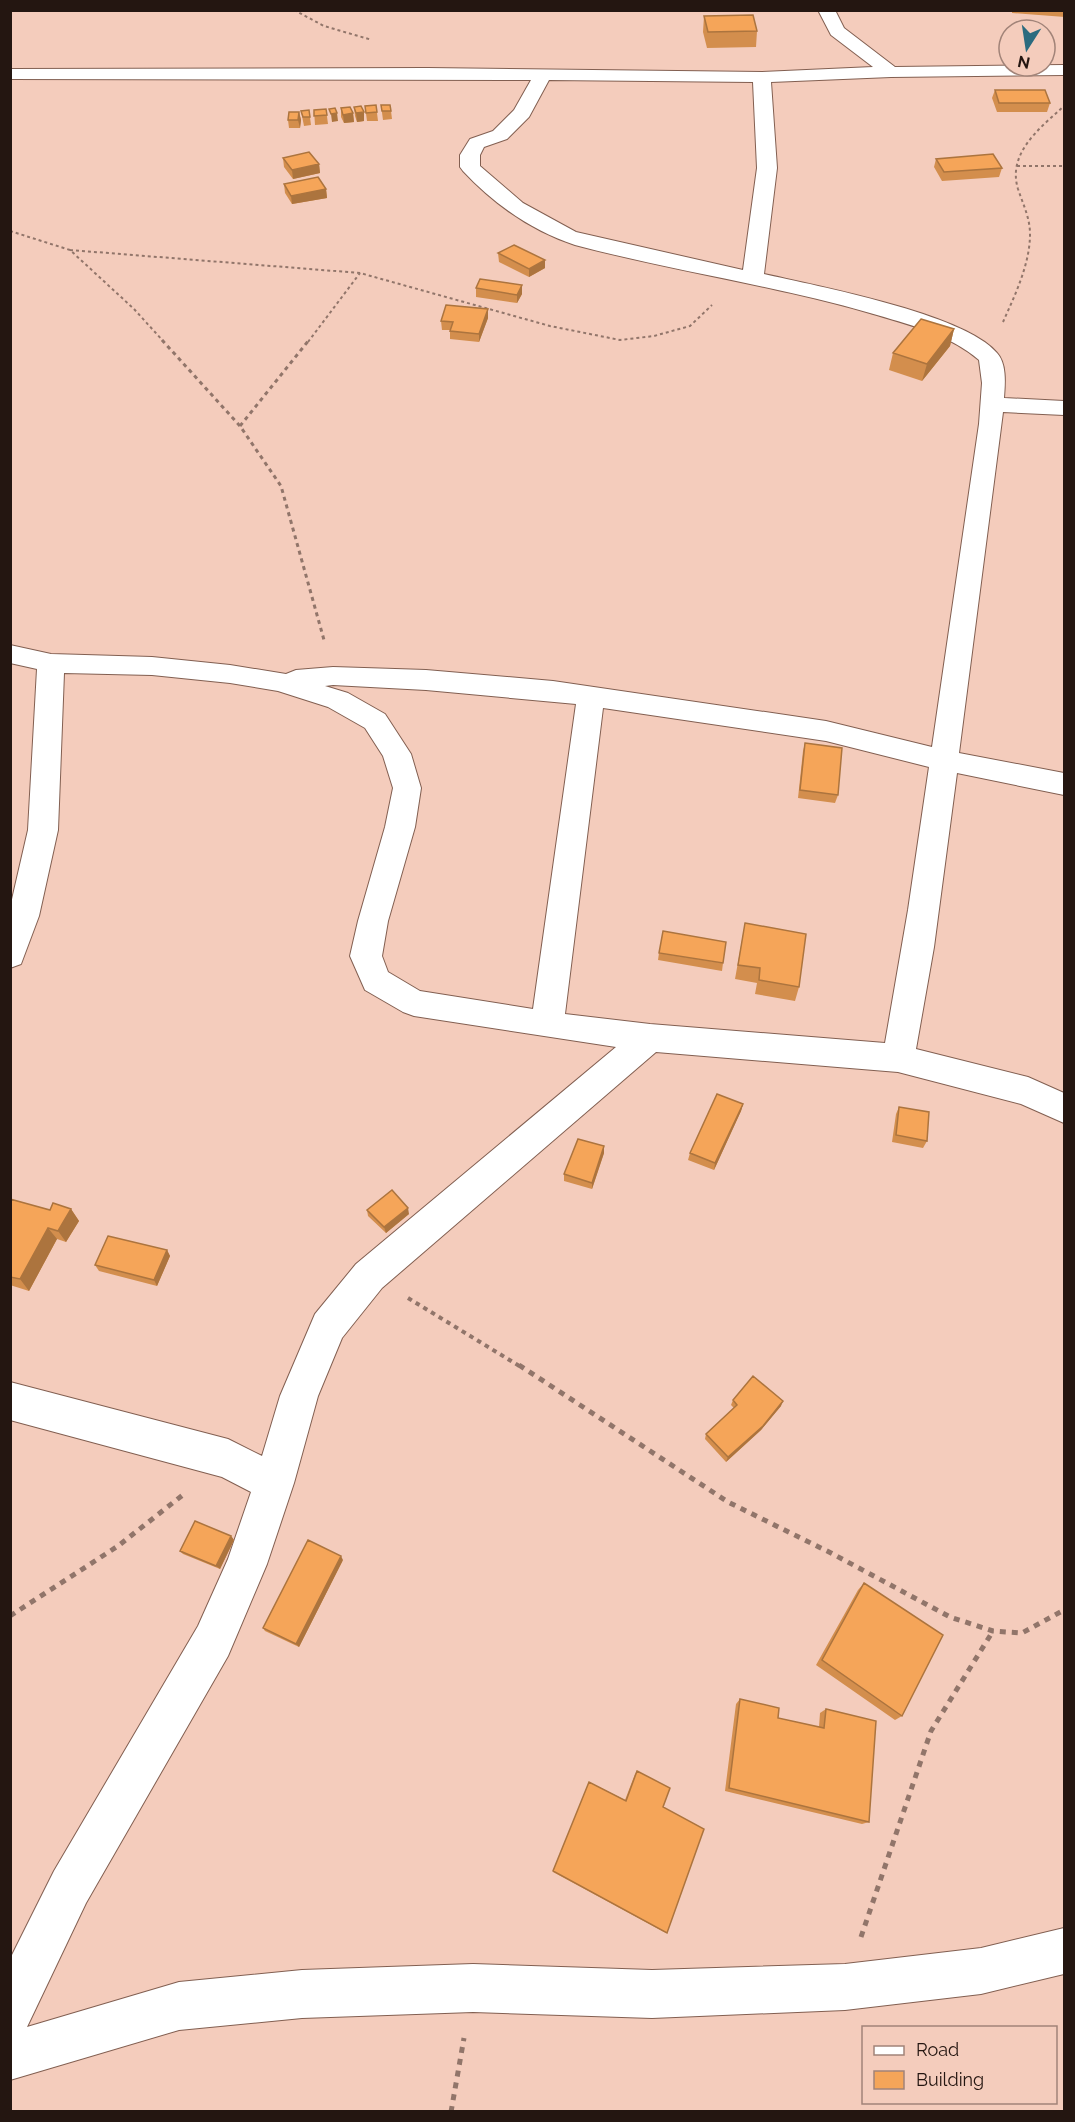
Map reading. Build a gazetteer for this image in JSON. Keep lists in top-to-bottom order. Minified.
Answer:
{"legend":["Road","Building"],"north":"bottom"}
